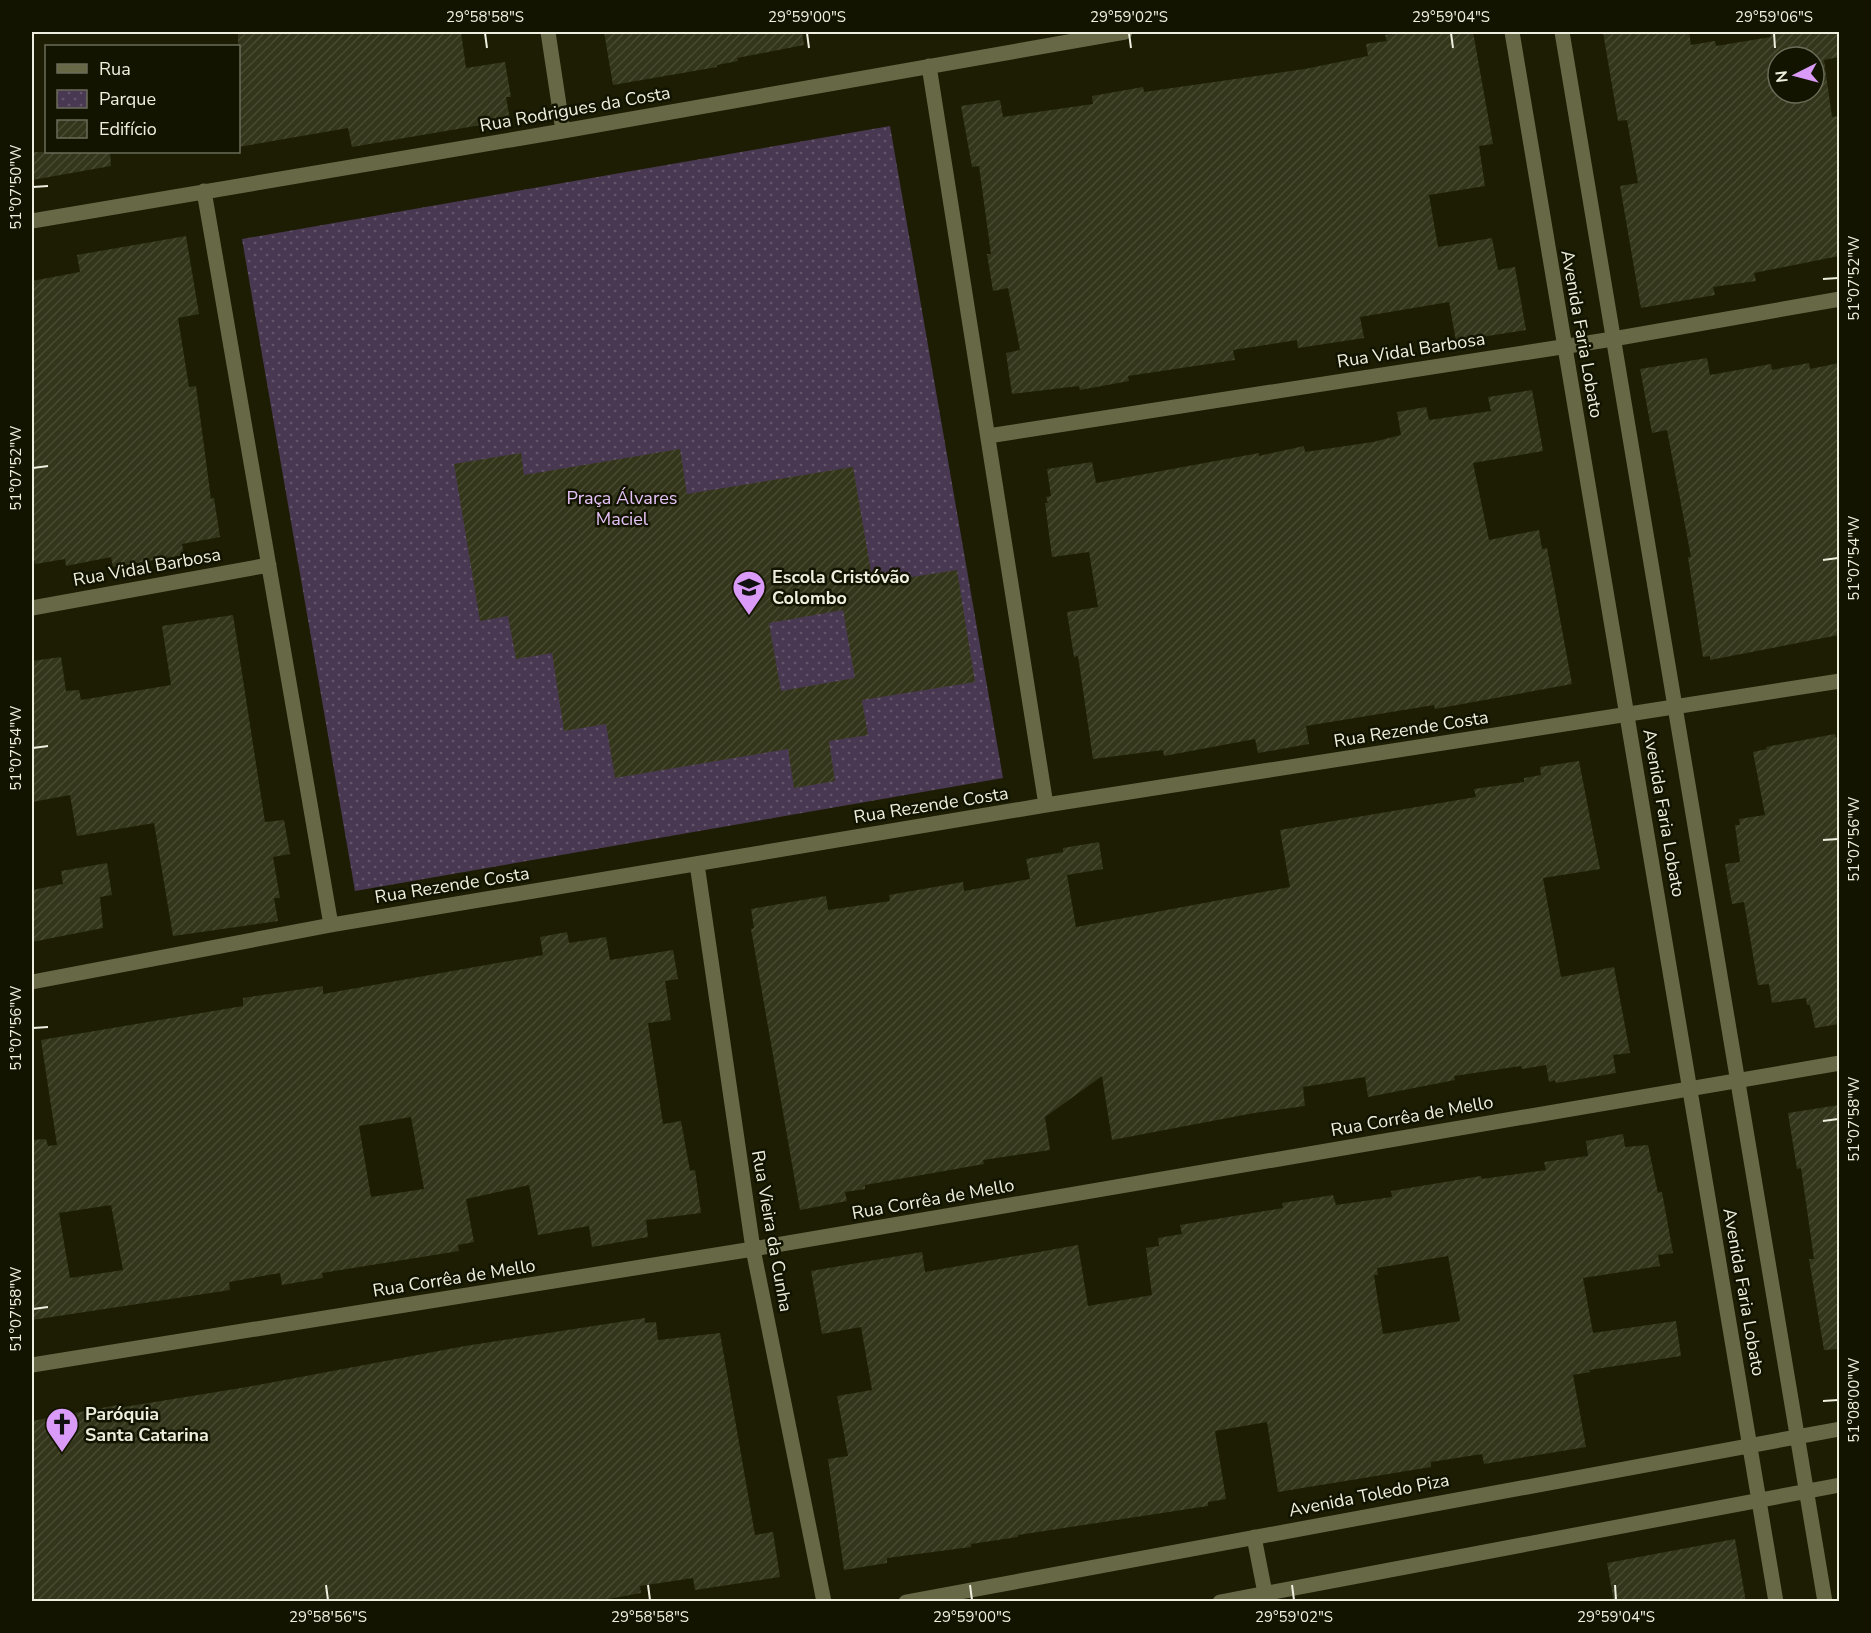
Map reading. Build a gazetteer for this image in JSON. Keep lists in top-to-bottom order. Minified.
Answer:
{"streets":{"street":["Rua Rodrigues da Costa","Avenida Faria Lobato","Rua Vidal Barbosa","Rua Rezende Costa","Rua Corrêa de Mello","Rua Vieira da Cunha","Avenida Toledo Piza"]},"crossings":[["Avenida Faria Lobato","Rua Vidal Barbosa"],["Avenida Faria Lobato","Rua Rezende Costa"],["Avenida Faria Lobato","Rua Corrêa de Mello"],["Avenida Faria Lobato","Avenida Toledo Piza"],["Rua Rezende Costa","Rua Vieira da Cunha"],["Rua Corrêa de Mello","Rua Vieira da Cunha"]],"parks":["Praça Álvares Maciel"],"places":{"school or university":["Escola Cristóvão Colombo"],"church":["Paróquia Santa Catarina"]},"legend":["Rua","Parque","Edifício"],"north":"left","coordinates":["29°58'58\"S","29°59'00\"S","29°59'02\"S","29°59'04\"S","29°59'06\"S","51°07'50\"W","51°07'52\"W","51°07'54\"W","51°07'56\"W","51°07'58\"W","51°08'00\"W","29°58'56\"S"]}
